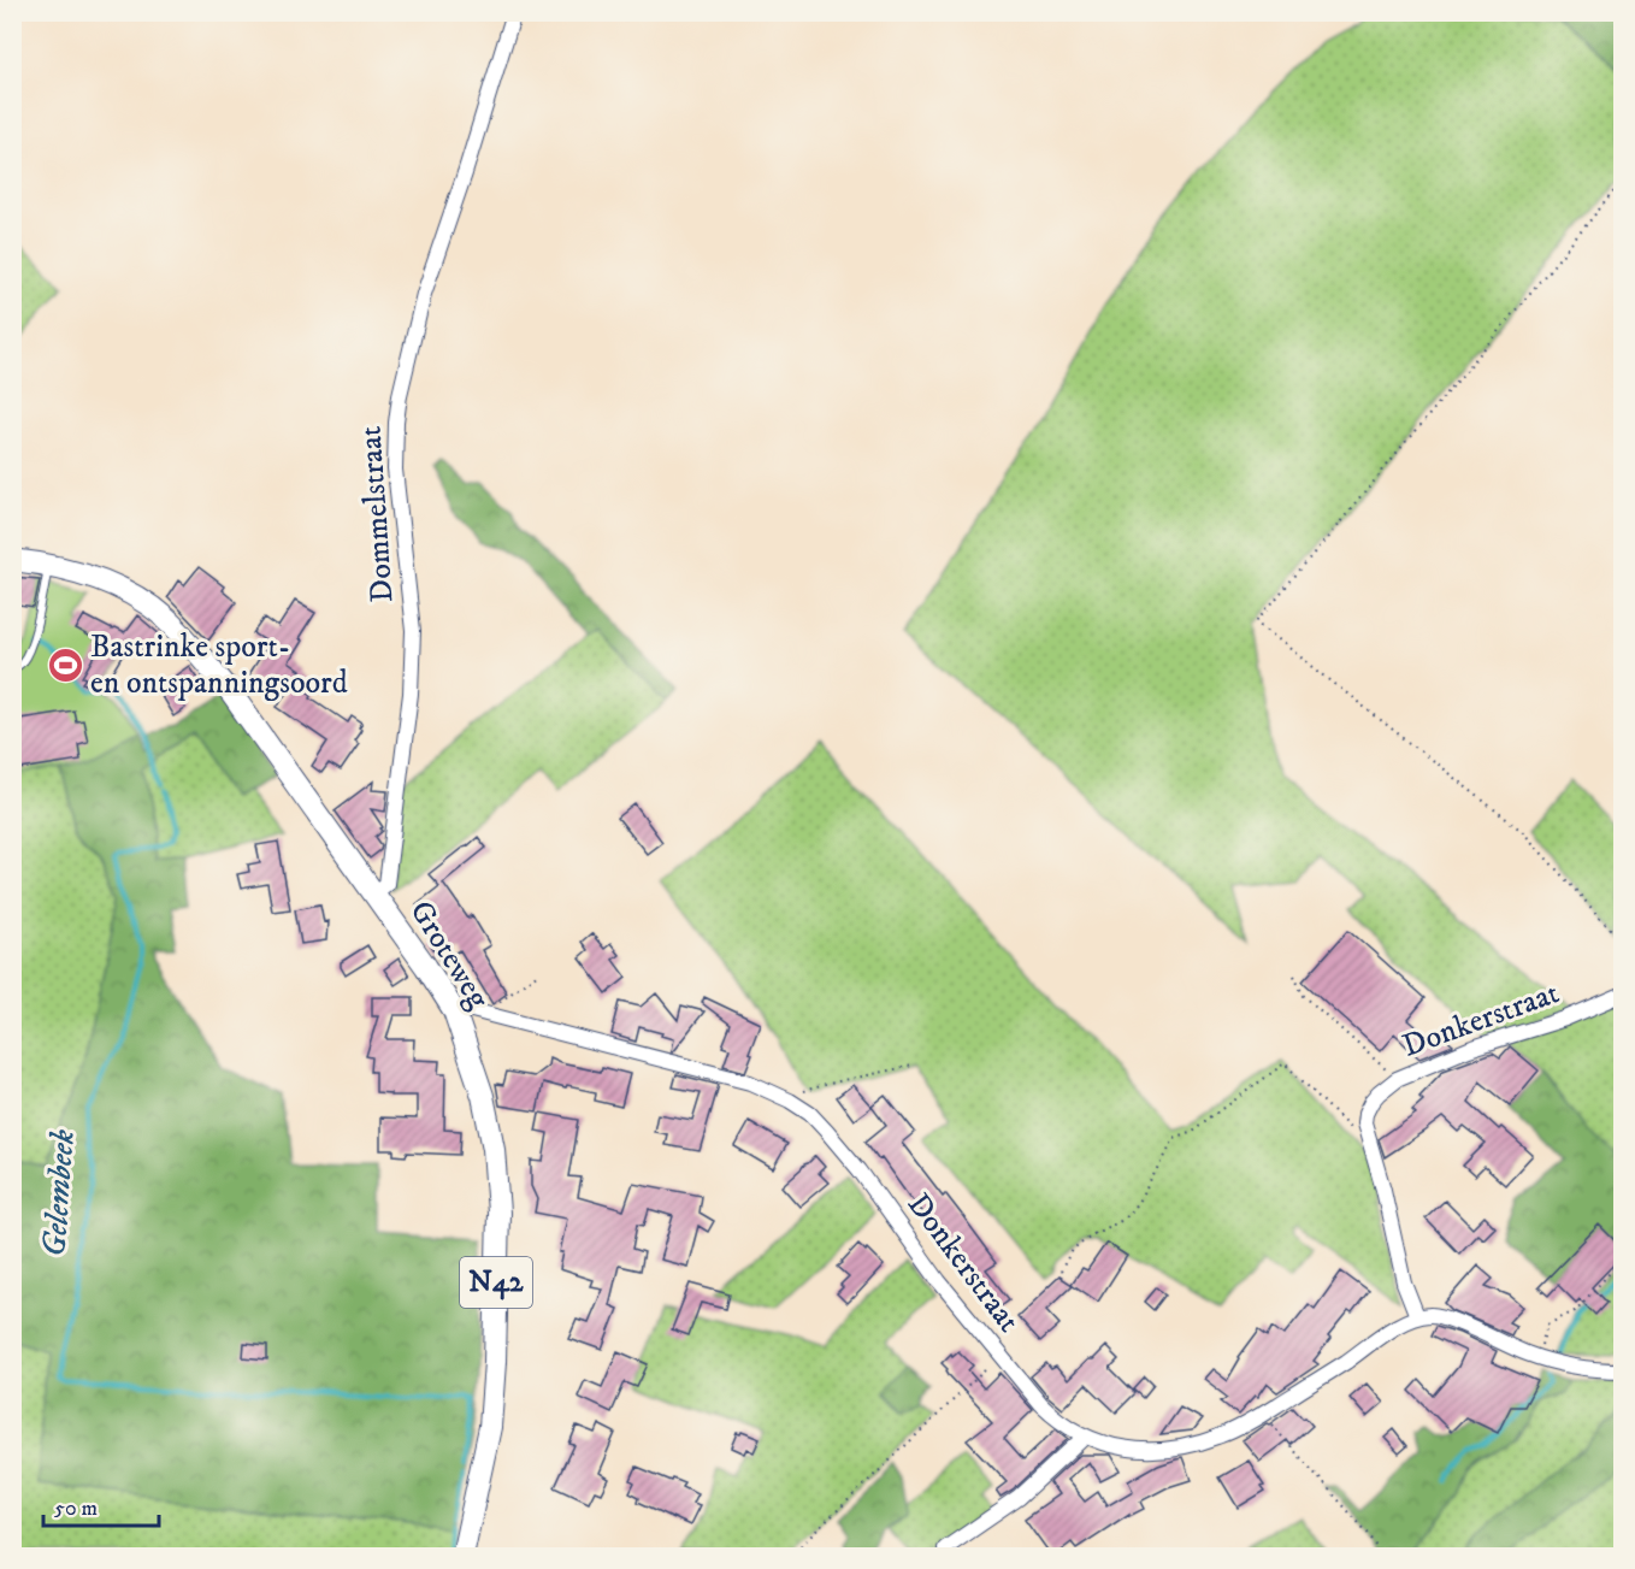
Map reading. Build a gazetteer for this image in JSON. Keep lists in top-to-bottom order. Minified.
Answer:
{"streets":{"main road":["Groteweg","N42"],"street":["Dommelstraat","Donkerstraat"]},"crossings":[["Dommelstraat","Groteweg"],["Groteweg","Donkerstraat"]],"water":["Gelembeek"],"places":{"sports":["Bastrinke sport- en ontspanningsoord"]},"scale_bar":"50 m"}
